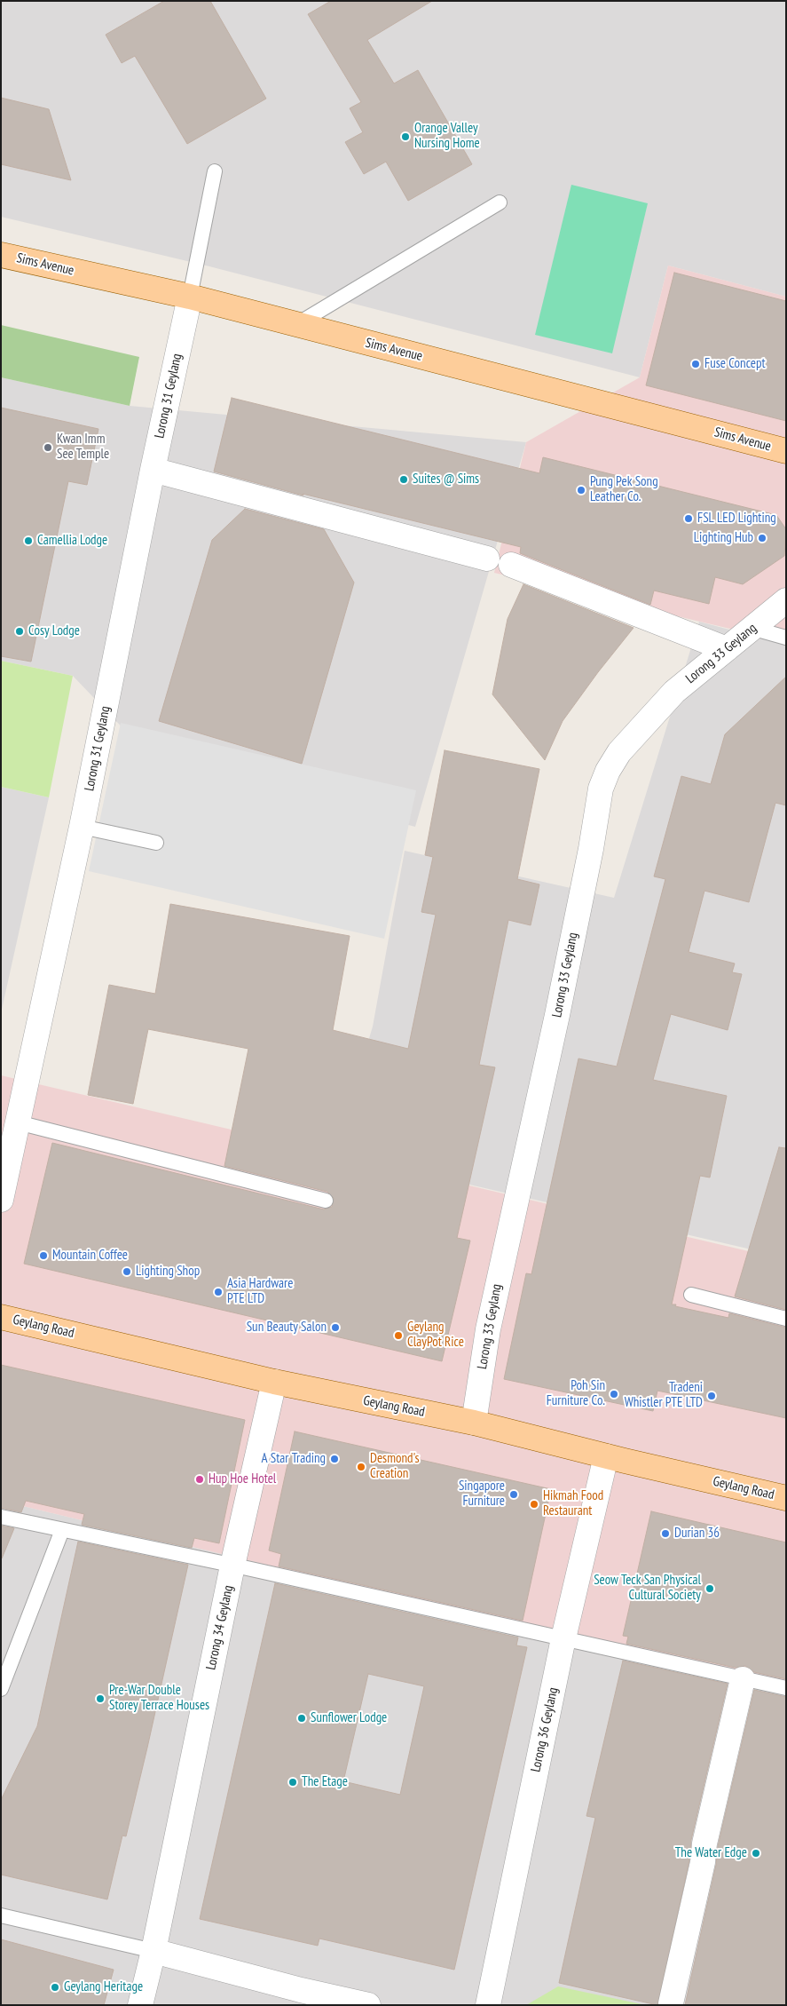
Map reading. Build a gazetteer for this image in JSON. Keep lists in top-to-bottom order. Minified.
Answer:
{"streets":{"main road":["Sims Avenue","Geylang Road"],"street":["Lorong 31 Geylang","Lorong 33 Geylang","Lorong 34 Geylang","Lorong 36 Geylang"]},"crossings":[["Sims Avenue","Lorong 31 Geylang"],["Lorong 33 Geylang","Geylang Road"],["Geylang Road","Lorong 34 Geylang"],["Geylang Road","Lorong 36 Geylang"]],"places":["Orange Valley Nursing Home","Fuse Concept","Kwan Imm See Temple","Suites @ Sims","Pung Pek Song Leather Co.","FSL LED Lighting","Lighting Hub","Camellia Lodge","Cosy Lodge","Mountain Coffee","Lighting Shop","Asia Hardware PTE LTD","Sun Beauty Salon","Geylang ClayPot Rice","Poh Sin Furniture Co.","Tradeni Whistler PTE LTD","A Star Trading","Desmond's Creation","Hup Hoe Hotel","Singapore Furniture","Hikmah Food Restaurant","Durian 36","Seow Teck San Physical Cultural Society","Pre-War Double Storey Terrace Houses","Sunflower Lodge","The Etage","The Water Edge","Geylang Heritage"]}
